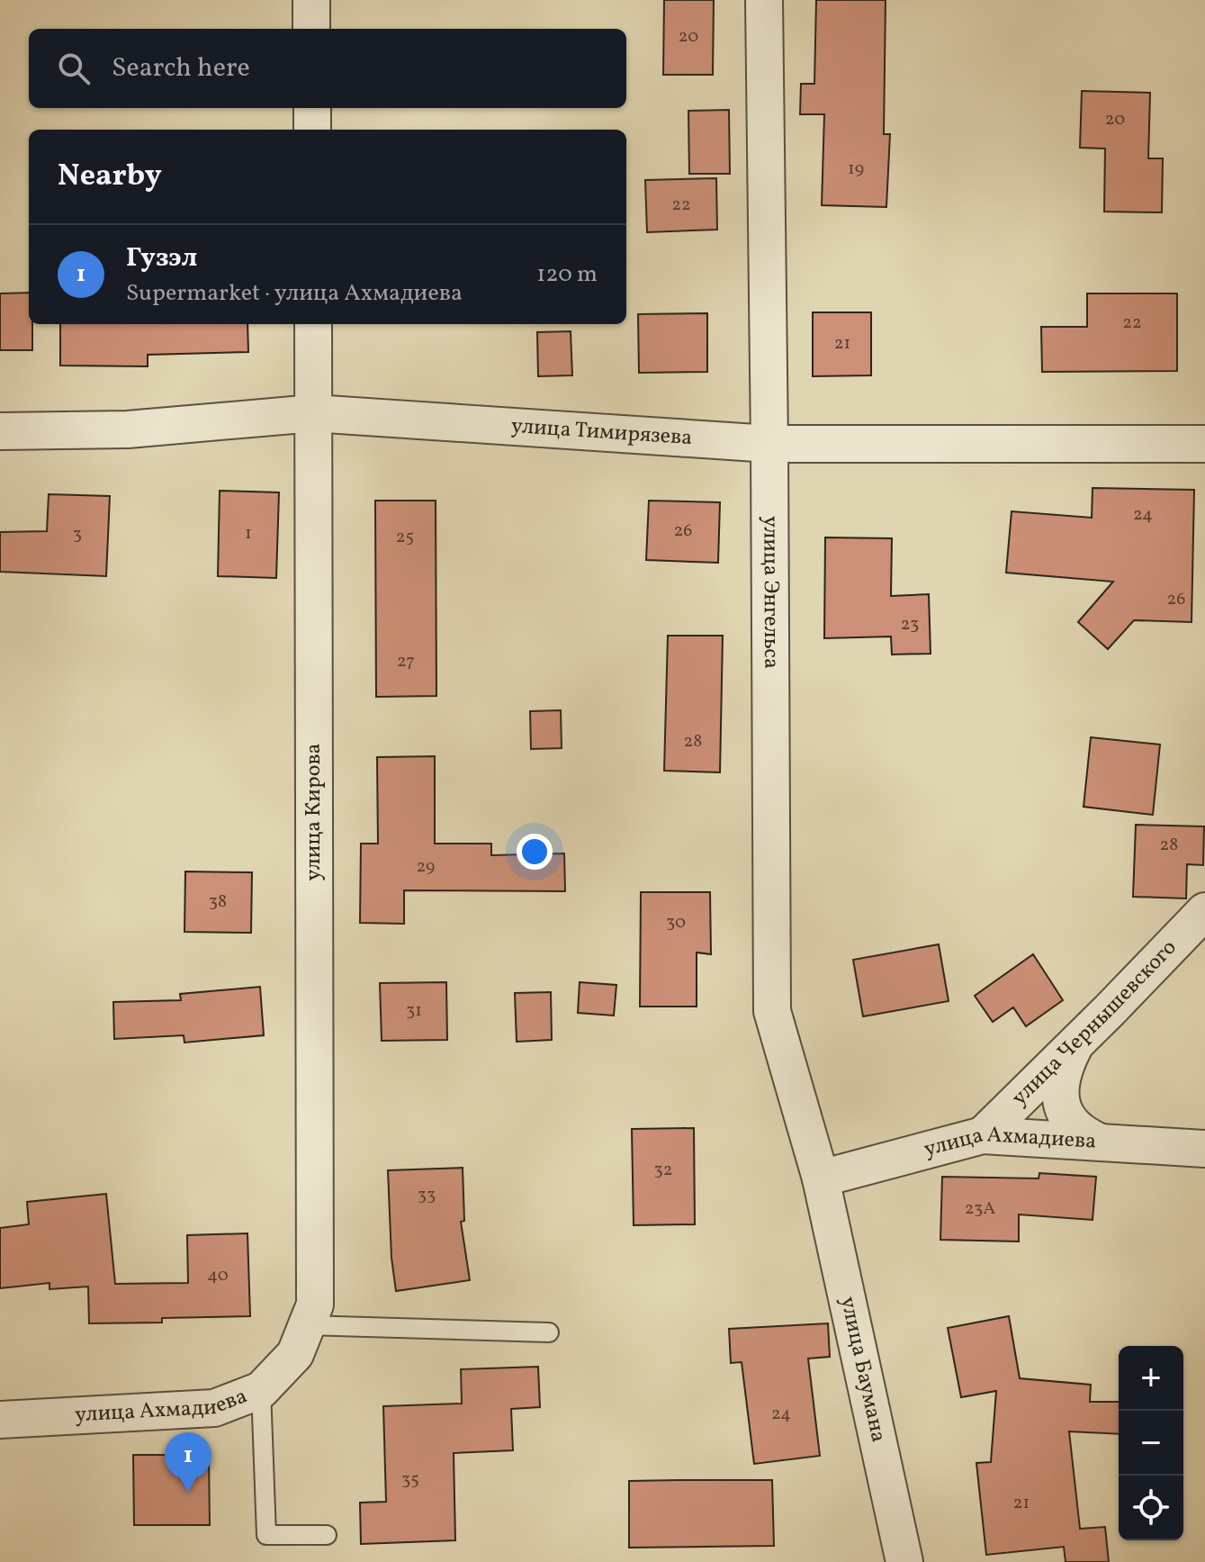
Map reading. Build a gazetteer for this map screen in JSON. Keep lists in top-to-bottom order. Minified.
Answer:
{"streets":{"street":["улица Тимирязева","улица Энгельса","улица Кирова","улица Чернышевского","улица Ахмадиева","улица Баумана"]},"crossings":[["улица Тимирязева","улица Энгельса"],["улица Тимирязева","улица Кирова"],["улица Энгельса","улица Ахмадиева"],["улица Энгельса","улица Баумана"],["улица Кирова","улица Ахмадиева"],["улица Чернышевского","улица Ахмадиева"],["улица Ахмадиева","улица Баумана"]],"house_numbers":["20","20","19","22","22","21","24","26","1","3","25","26","23","27","28","28","29","38","30","31","32","33","23А","40","24","35","21"],"page":{"search":"Search here","heading":"Nearby","list":[{"mark":"1","name":"Гузэл","note":"Supermarket · улица Ахмадиева","value":"120 m"}],"map_buttons":["+","−"],"pins":"1"}}
